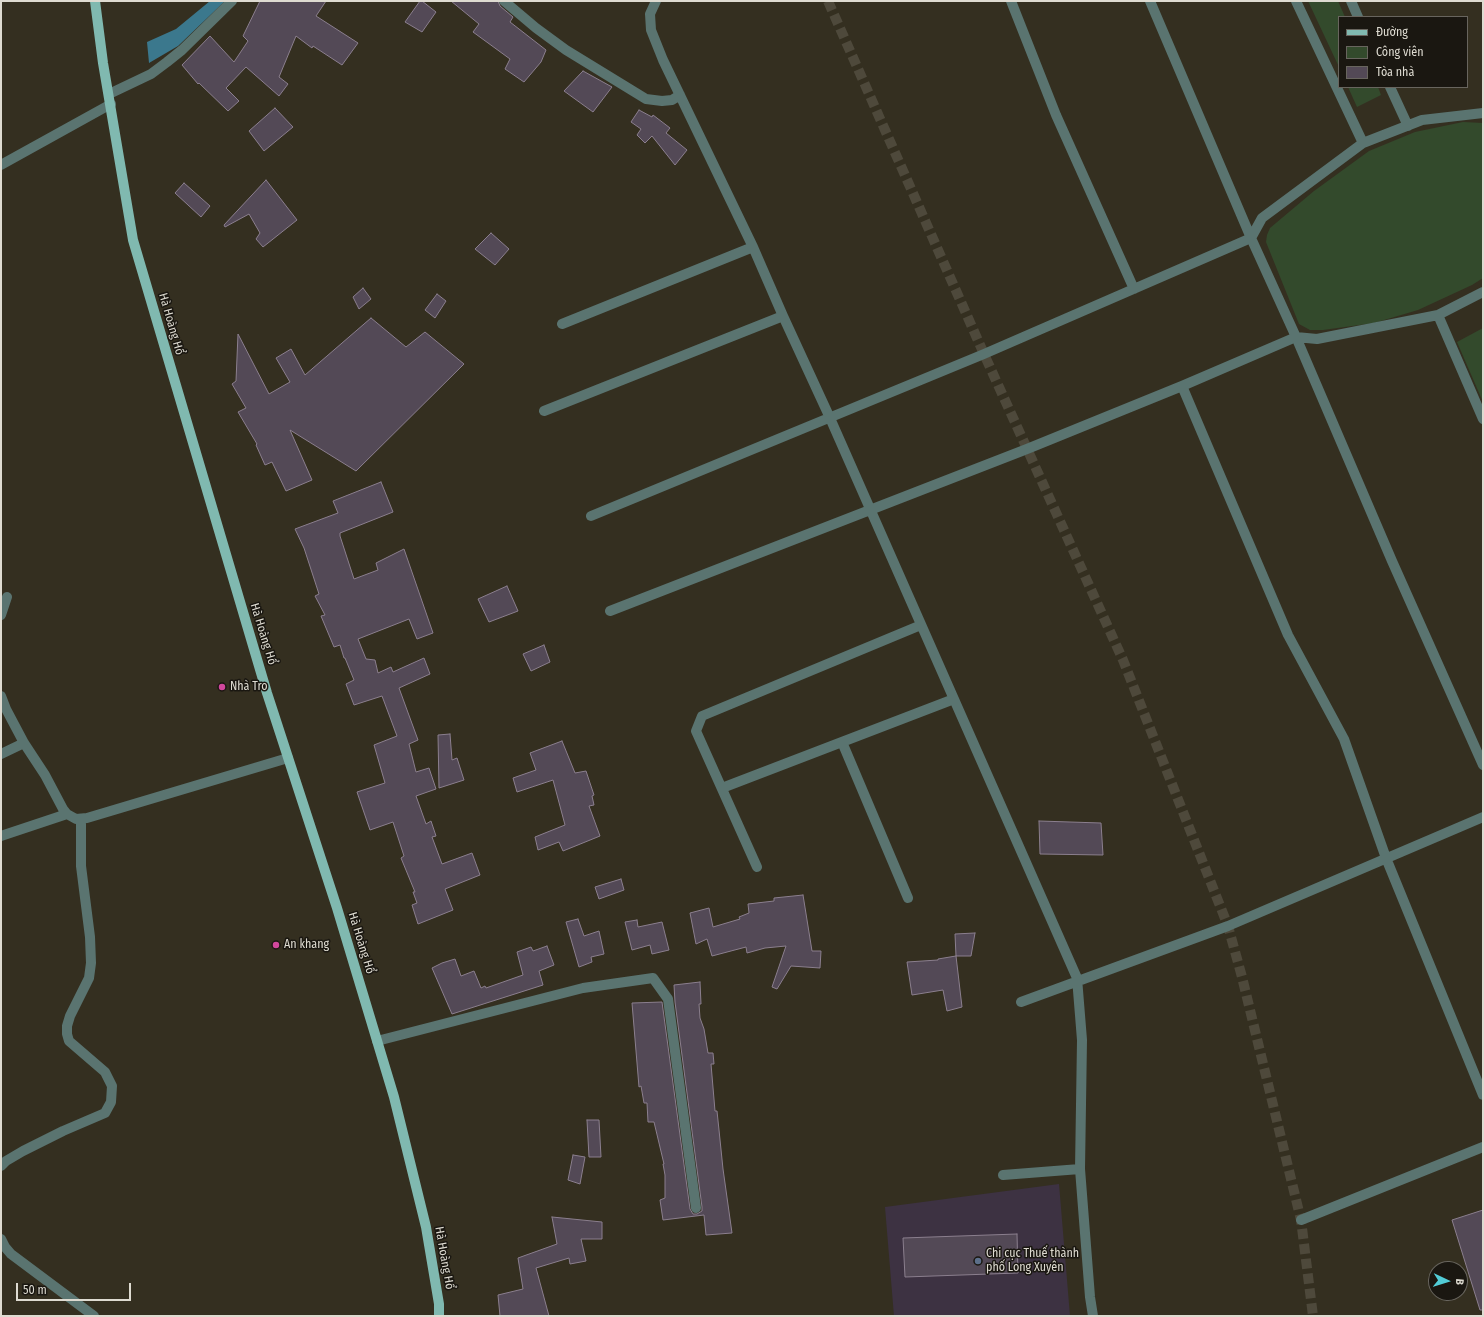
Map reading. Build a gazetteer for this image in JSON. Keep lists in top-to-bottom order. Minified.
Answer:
{"streets":{"main road":["Hà Hoàng Hổ"]},"places":["Nhà Tro","An khang","Chi cục Thuế thành phố Long Xuyên"],"legend":["Đường","Công viên","Tòa nhà"],"scale_bar":"50 m","north":"right"}
